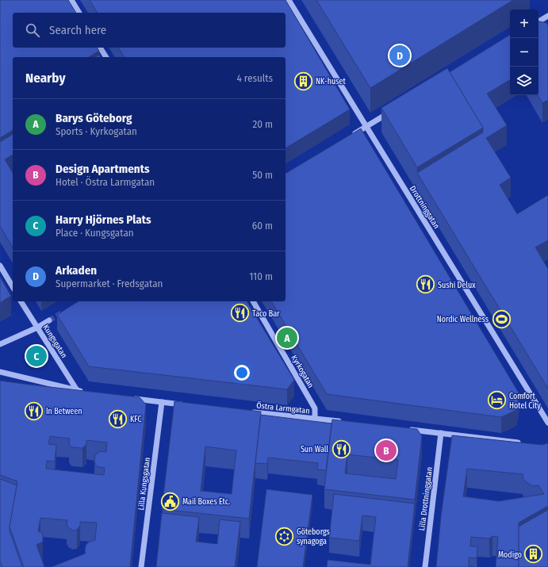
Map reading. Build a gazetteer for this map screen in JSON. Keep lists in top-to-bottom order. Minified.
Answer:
{"streets":{"street":["Drottninggatan","Kungsgatan","Kyrkogatan","Östra Larmgatan","Lilla Kungsgatan","Lilla Drottninggatan"]},"crossings":[["Kyrkogatan","Östra Larmgatan"]],"places":{"building":["NK-huset","Modigo"],"restaurant":["Sushi Delux","Taco Bar","In Between","KFC","Sun Wall"],"sports":["Nordic Wellness"],"hotel":["Comfort Hotel City"],"public building":["Mail Boxes Etc."],"synagogue":["Göteborgs synagoga"]},"page":{"map_buttons":["+","−"],"search":"Search here","pins":["D","A","C","B"],"heading":["Nearby","4 results"],"list":[{"mark":"A","name":"Barys Göteborg","note":"Sports · Kyrkogatan","value":"20 m"},{"mark":"B","name":"Design Apartments","note":"Hotel · Östra Larmgatan","value":"50 m"},{"mark":"C","name":"Harry Hjörnes Plats","note":"Place · Kungsgatan","value":"60 m"},{"mark":"D","name":"Arkaden","note":"Supermarket · Fredsgatan","value":"110 m"}]}}
